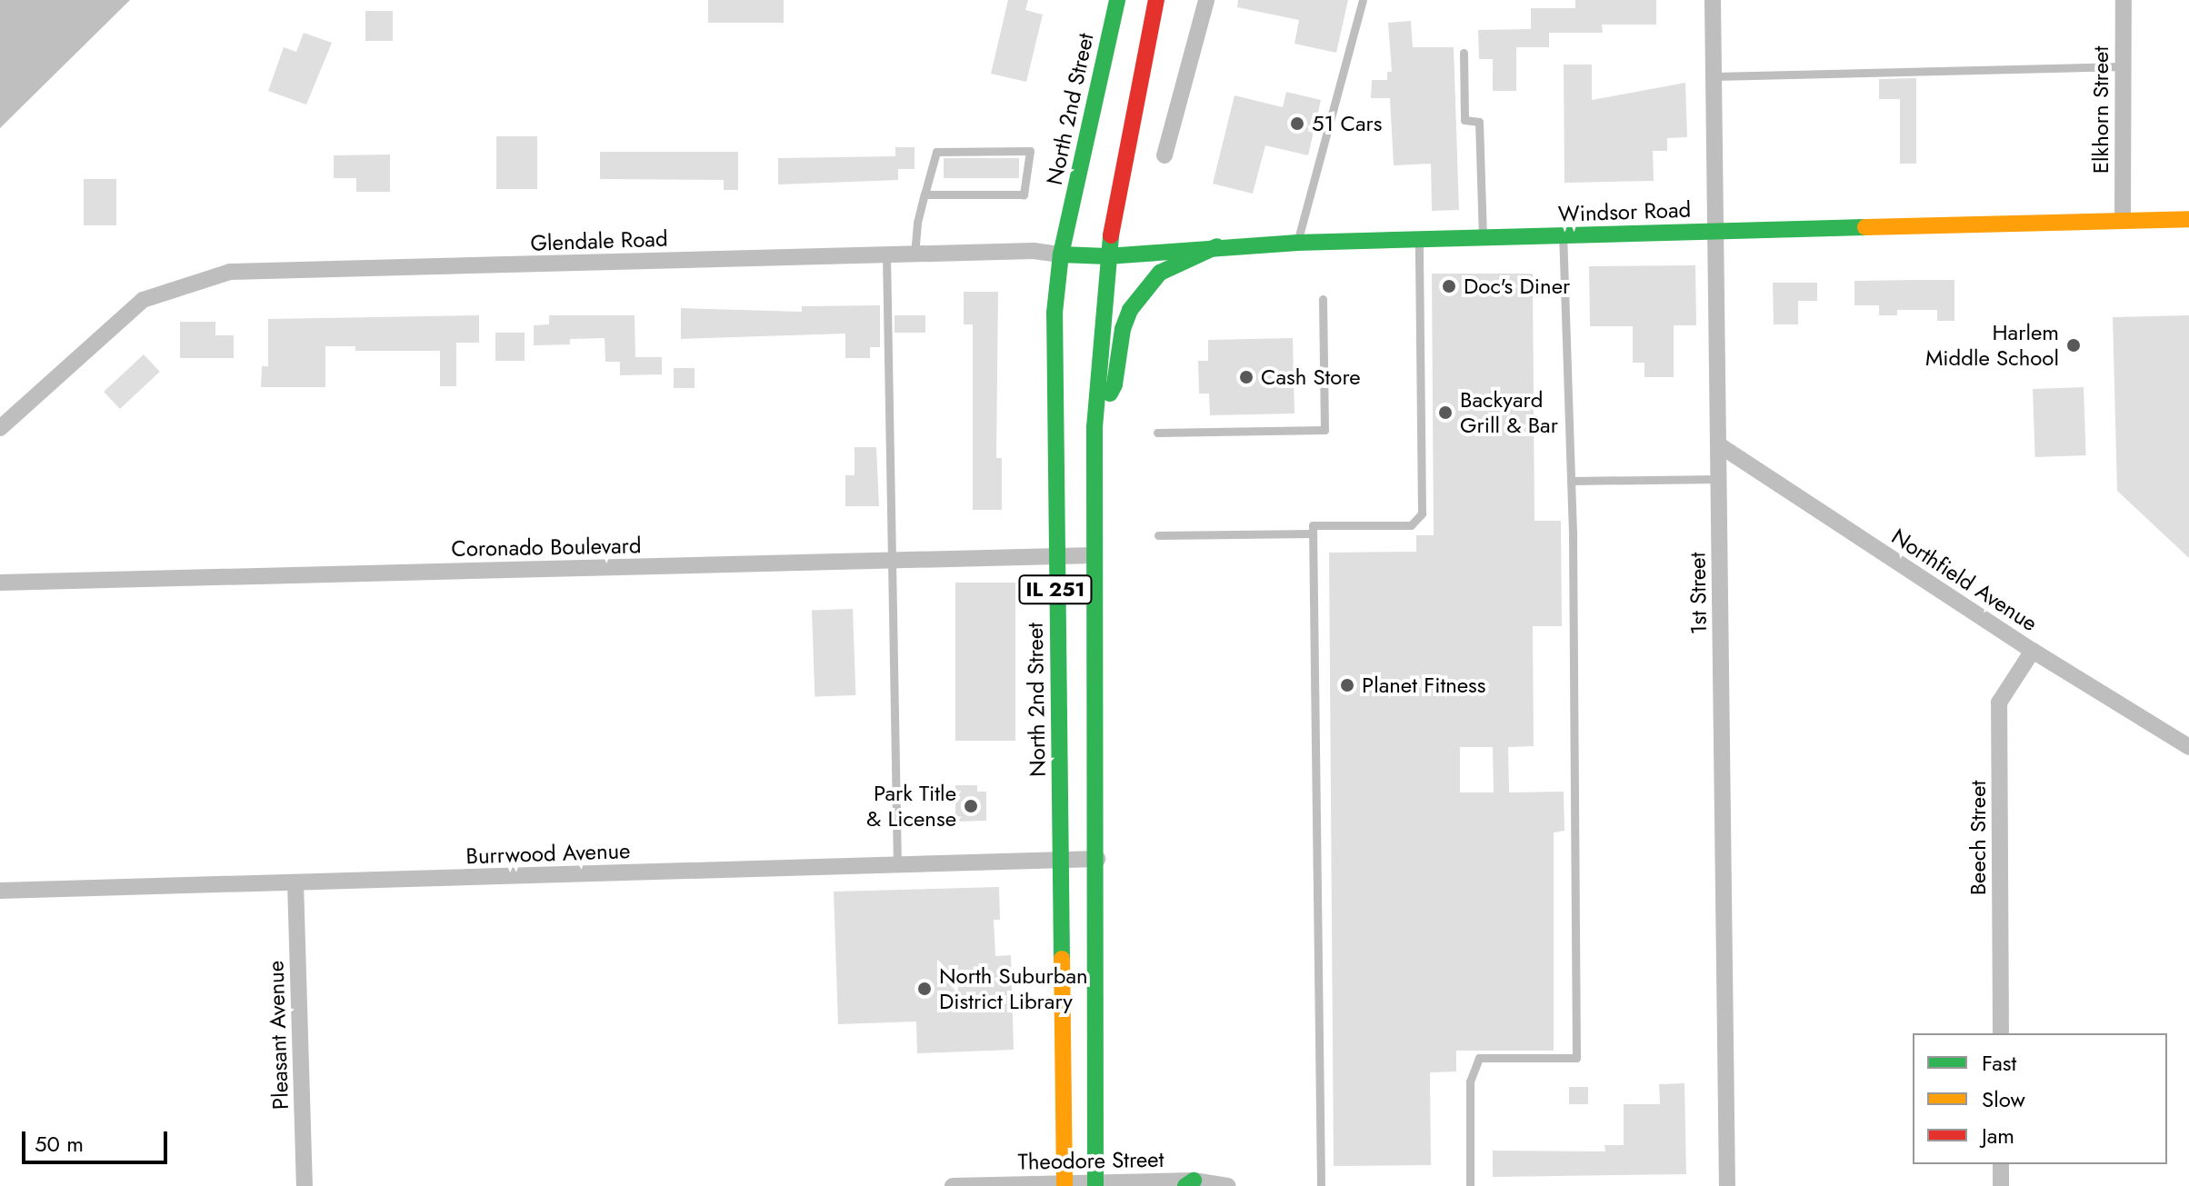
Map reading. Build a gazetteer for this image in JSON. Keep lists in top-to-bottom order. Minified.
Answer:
{"streets":{"main road":["North 2nd Street","Windsor Road","IL 251"],"street":["Elkhorn Street","Glendale Road","Coronado Boulevard","Northfield Avenue","1st Street","Beech Street","Burrwood Avenue","Pleasant Avenue","Theodore Street"]},"crossings":[["North 2nd Street","Windsor Road"],["North 2nd Street","Glendale Road"],["North 2nd Street","Coronado Boulevard"],["North 2nd Street","Burrwood Avenue"],["North 2nd Street","Theodore Street"],["Elkhorn Street","Windsor Road"],["Windsor Road","Glendale Road"],["Windsor Road","IL 251"],["Windsor Road","1st Street"],["Coronado Boulevard","IL 251"],["Northfield Avenue","1st Street"],["Northfield Avenue","Beech Street"],["IL 251","Burrwood Avenue"],["IL 251","Theodore Street"],["Burrwood Avenue","Pleasant Avenue"]],"places":["51 Cars","Doc's Diner","Harlem Middle School","Cash Store","Backyard Grill & Bar","Planet Fitness","Park Title & License","North Suburban District Library"],"legend":["Fast","Slow","Jam"],"scale_bar":"50 m"}
